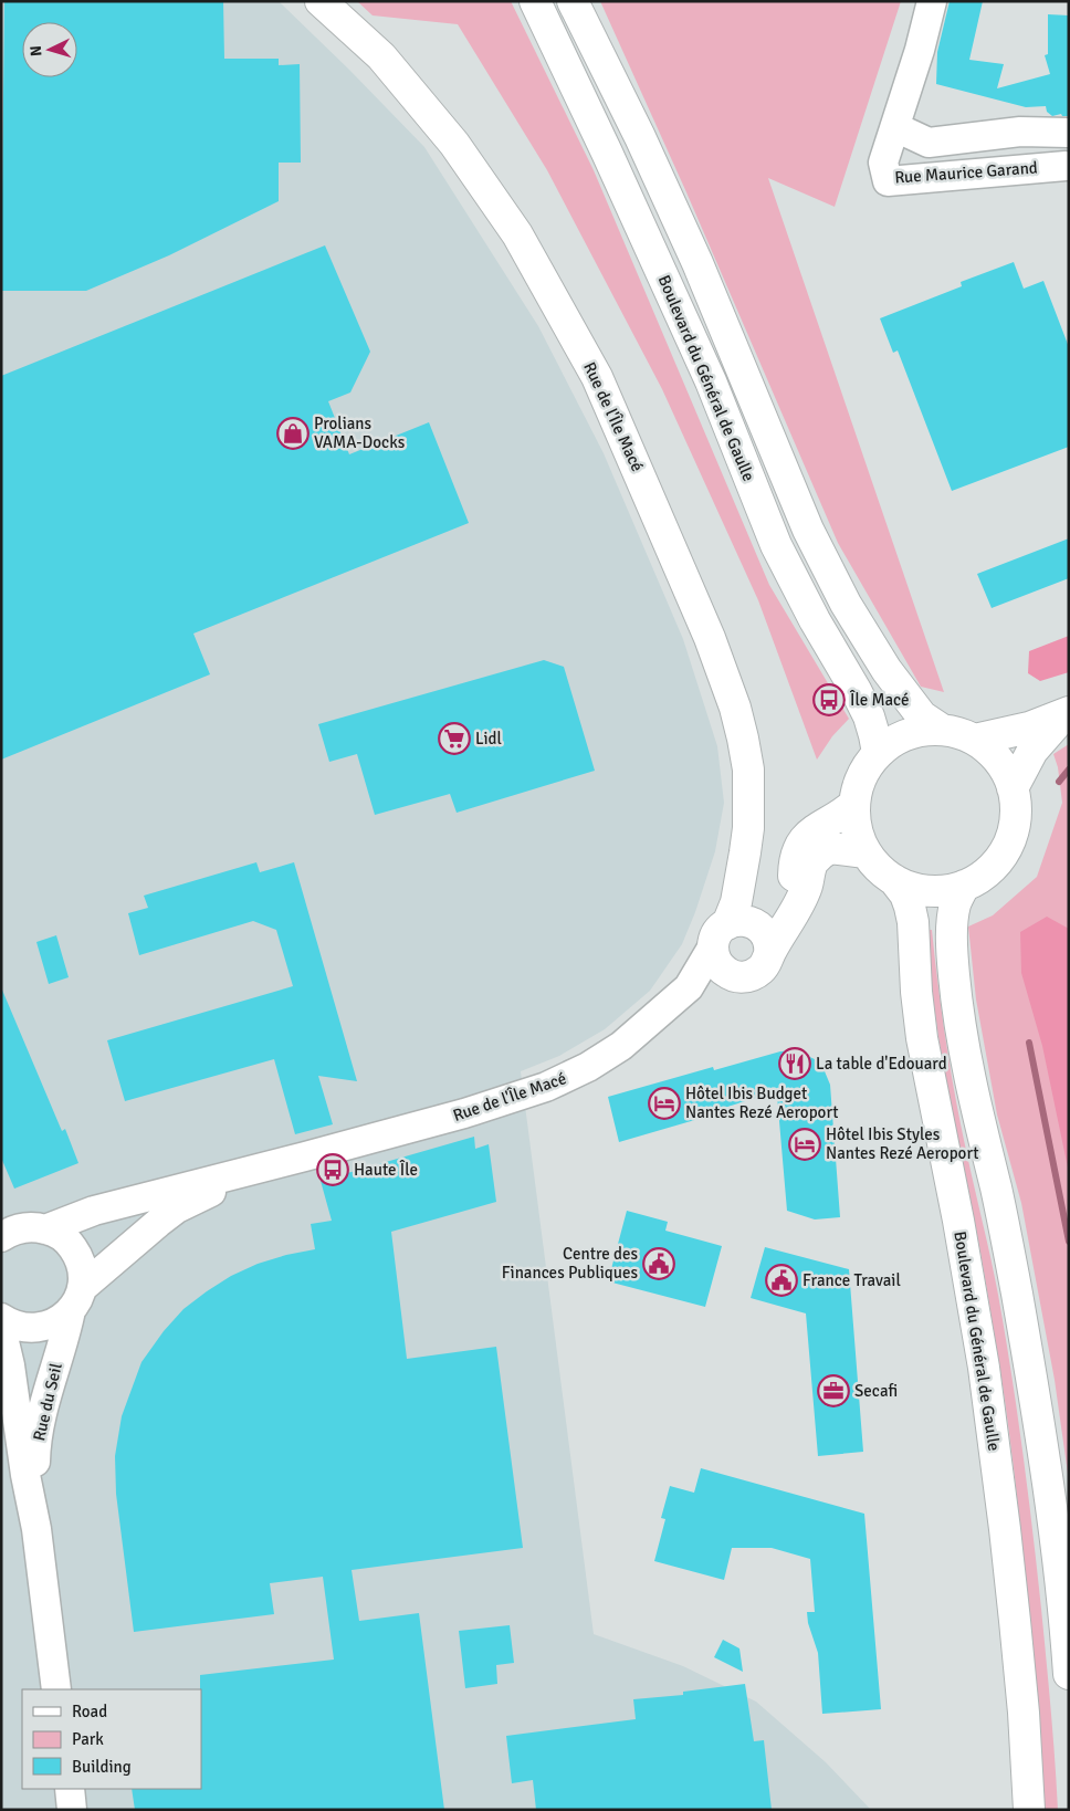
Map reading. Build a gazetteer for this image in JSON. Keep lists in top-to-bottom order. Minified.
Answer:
{"streets":{"main road":["Boulevard du Général de Gaulle","Rue de l'Île Macé"],"street":["Rue Maurice Garand","Rue du Seil"]},"crossings":[["Rue de l'Île Macé","Rue du Seil"]],"places":{"shop":["Prolians VAMA-Docks"],"bus stop":["Île Macé","Haute Île"],"supermarket":["Lidl"],"restaurant":["La table d'Edouard"],"hotel":["Hôtel Ibis Budget Nantes Rezé Aeroport","Hôtel Ibis Styles Nantes Rezé Aeroport"],"public building":["Centre des Finances Publiques","France Travail"],"office":["Secafi"]},"legend":["Road","Park","Building"],"north":"left"}
